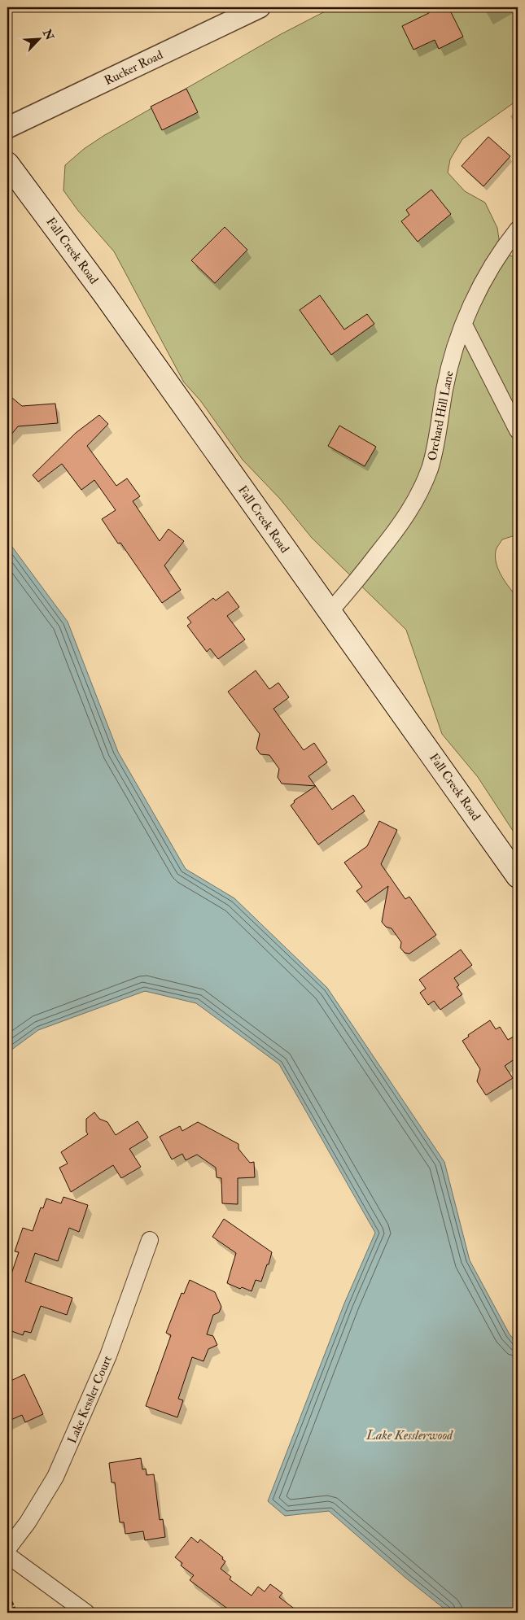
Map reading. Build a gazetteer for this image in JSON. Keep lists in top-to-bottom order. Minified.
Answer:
{"streets":{"main road":["Fall Creek Road"],"street":["Rucker Road","Orchard Hill Lane","Lake Kessler Court"]},"crossings":[["Fall Creek Road","Orchard Hill Lane"]],"water":["Lake Kesslerwood"],"north":"top right"}
